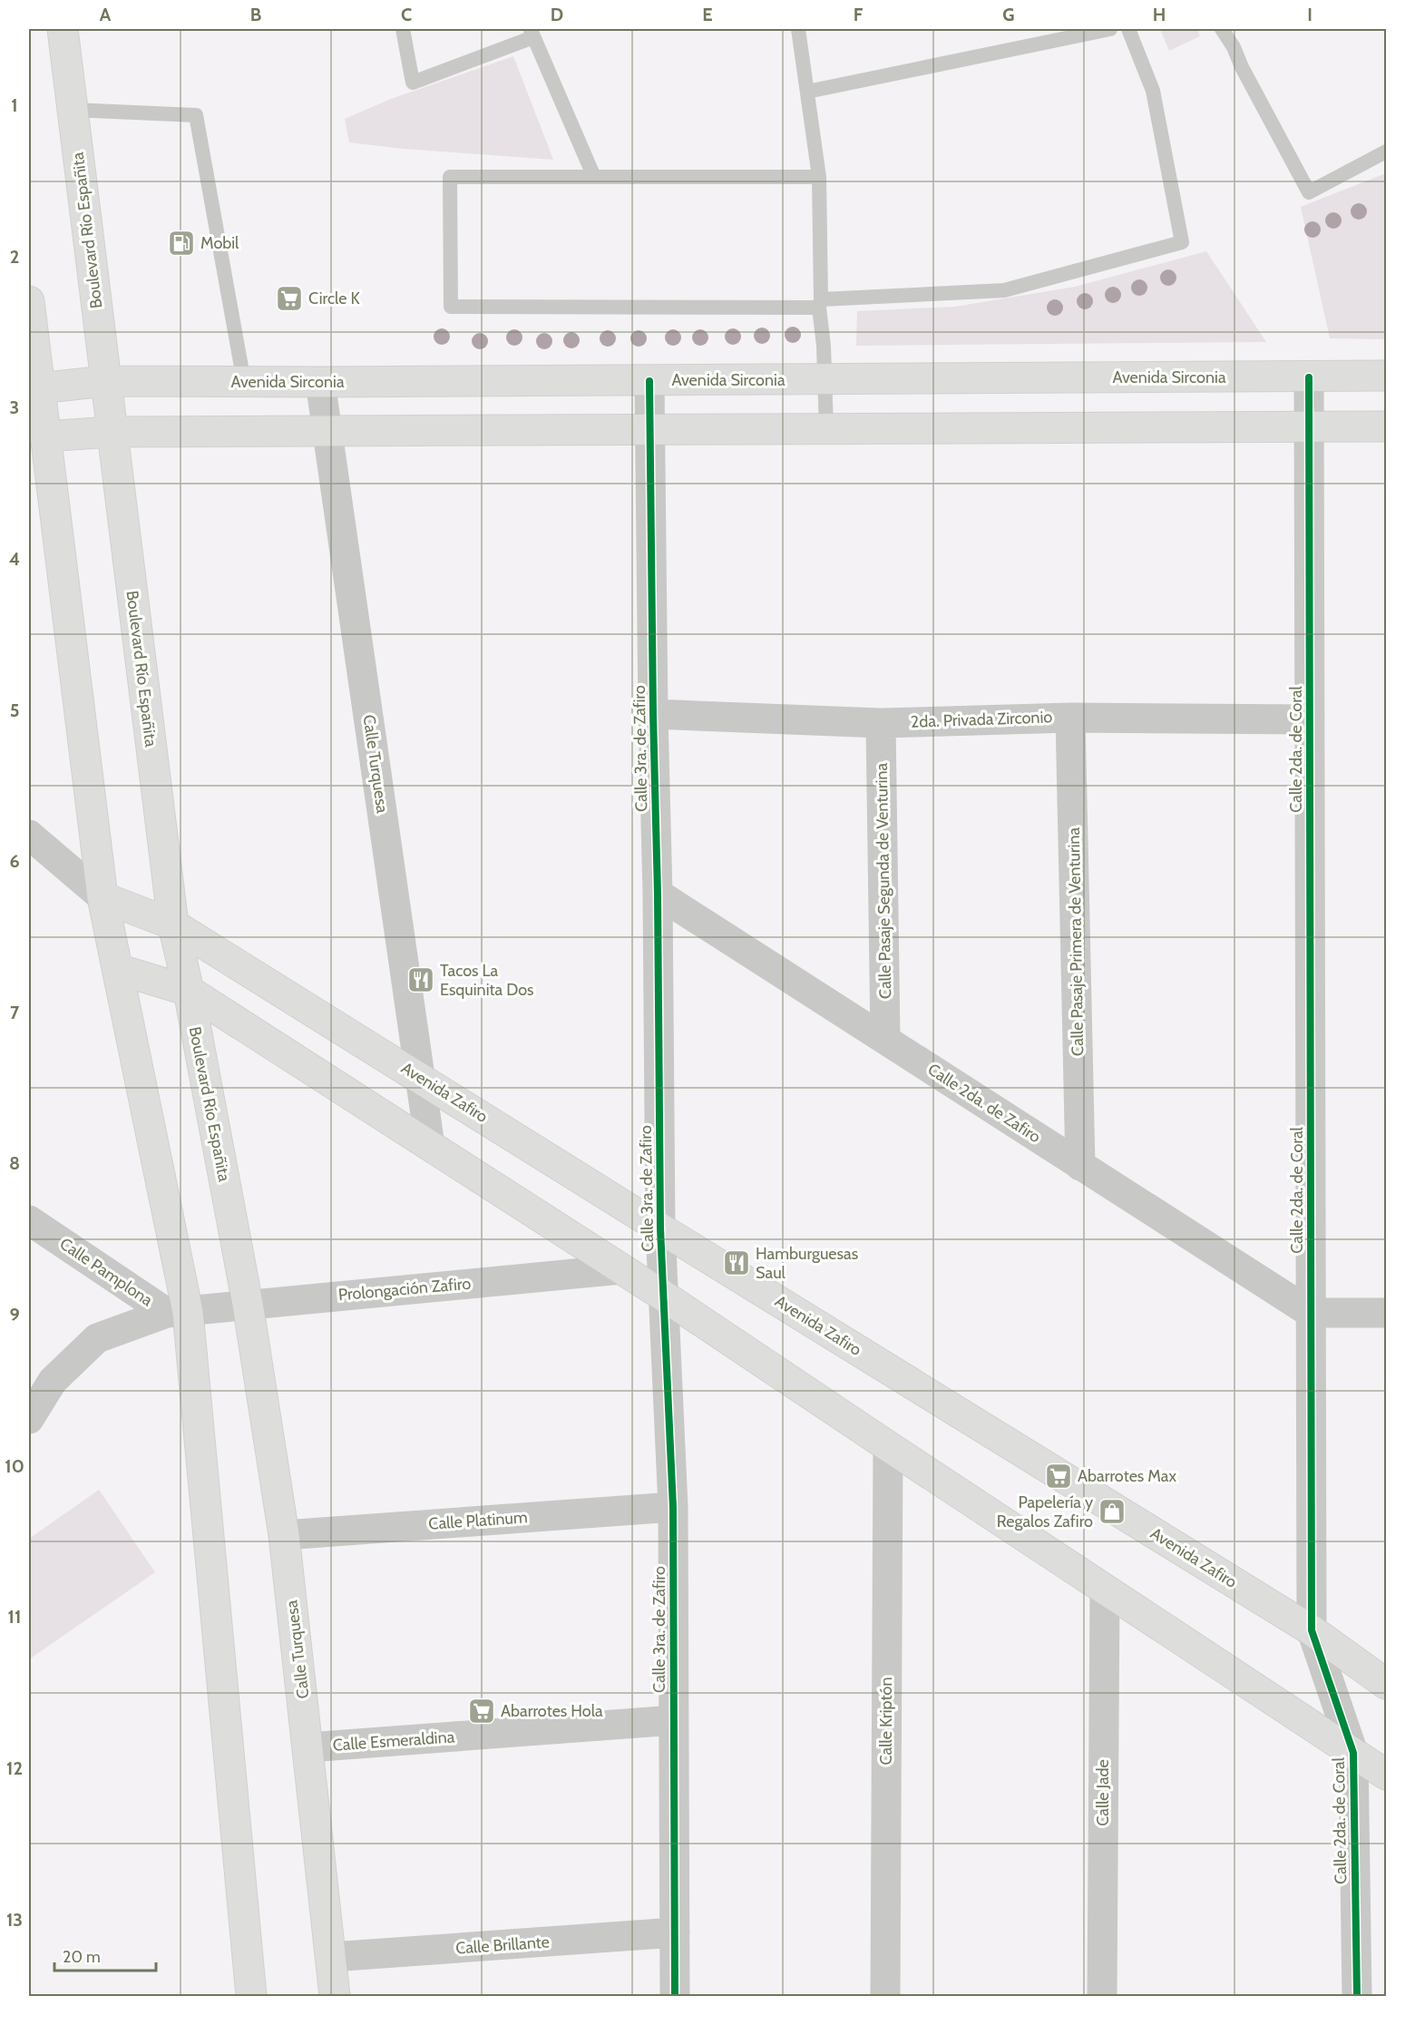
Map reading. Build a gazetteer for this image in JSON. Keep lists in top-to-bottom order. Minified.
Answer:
{"streets":{"street":["Boulevard Río Españita","Avenida Sirconia","2da. Privada Zirconio","Calle 3ra. de Zafiro","Calle 2da. de Coral","Calle Turquesa","Calle Pasaje Segunda de Venturina","Calle Pasaje Primera de Venturina","Avenida Zafiro","Calle 2da. de Zafiro","Calle Pamplona","Prolongación Zafiro","Calle Platinum","Calle Kriptón","Calle Esmeraldina","Calle Jade","Calle Brillante"]},"crossings":[["Boulevard Río Españita","Avenida Sirconia"],["Boulevard Río Españita","Calle Turquesa"],["Boulevard Río Españita","Avenida Zafiro"],["Boulevard Río Españita","Prolongación Zafiro"],["Avenida Sirconia","Calle 3ra. de Zafiro"],["Avenida Sirconia","Calle 2da. de Coral"],["Avenida Sirconia","Calle Turquesa"],["2da. Privada Zirconio","Calle 3ra. de Zafiro"],["2da. Privada Zirconio","Calle 2da. de Coral"],["2da. Privada Zirconio","Calle Pasaje Segunda de Venturina"],["2da. Privada Zirconio","Calle Pasaje Primera de Venturina"],["Calle 3ra. de Zafiro","Avenida Zafiro"],["Calle 3ra. de Zafiro","Calle 2da. de Zafiro"],["Calle 3ra. de Zafiro","Calle Platinum"],["Calle 3ra. de Zafiro","Calle Esmeraldina"],["Calle 3ra. de Zafiro","Calle Brillante"],["Calle 2da. de Coral","Avenida Zafiro"],["Calle 2da. de Coral","Calle 2da. de Zafiro"],["Calle Turquesa","Avenida Zafiro"],["Calle Turquesa","Prolongación Zafiro"],["Calle Turquesa","Calle Platinum"],["Calle Turquesa","Calle Esmeraldina"],["Calle Turquesa","Calle Brillante"],["Calle Pasaje Segunda de Venturina","Calle 2da. de Zafiro"],["Calle Pasaje Primera de Venturina","Calle 2da. de Zafiro"],["Calle Pamplona","Prolongación Zafiro"]],"places":{"fuel station":["Mobil"],"supermarket":["Circle K","Abarrotes Max","Abarrotes Hola"],"restaurant":["Tacos La Esquinita Dos","Hamburguesas Saul"],"shop":["Papelería y Regalos Zafiro"]},"scale_bar":"20 m","grid":{"columns":["A","B","C","D","E","F","G","H","I"],"rows":["1","2","3","4","5","6","7","8","9","10","11","12","13"]}}
